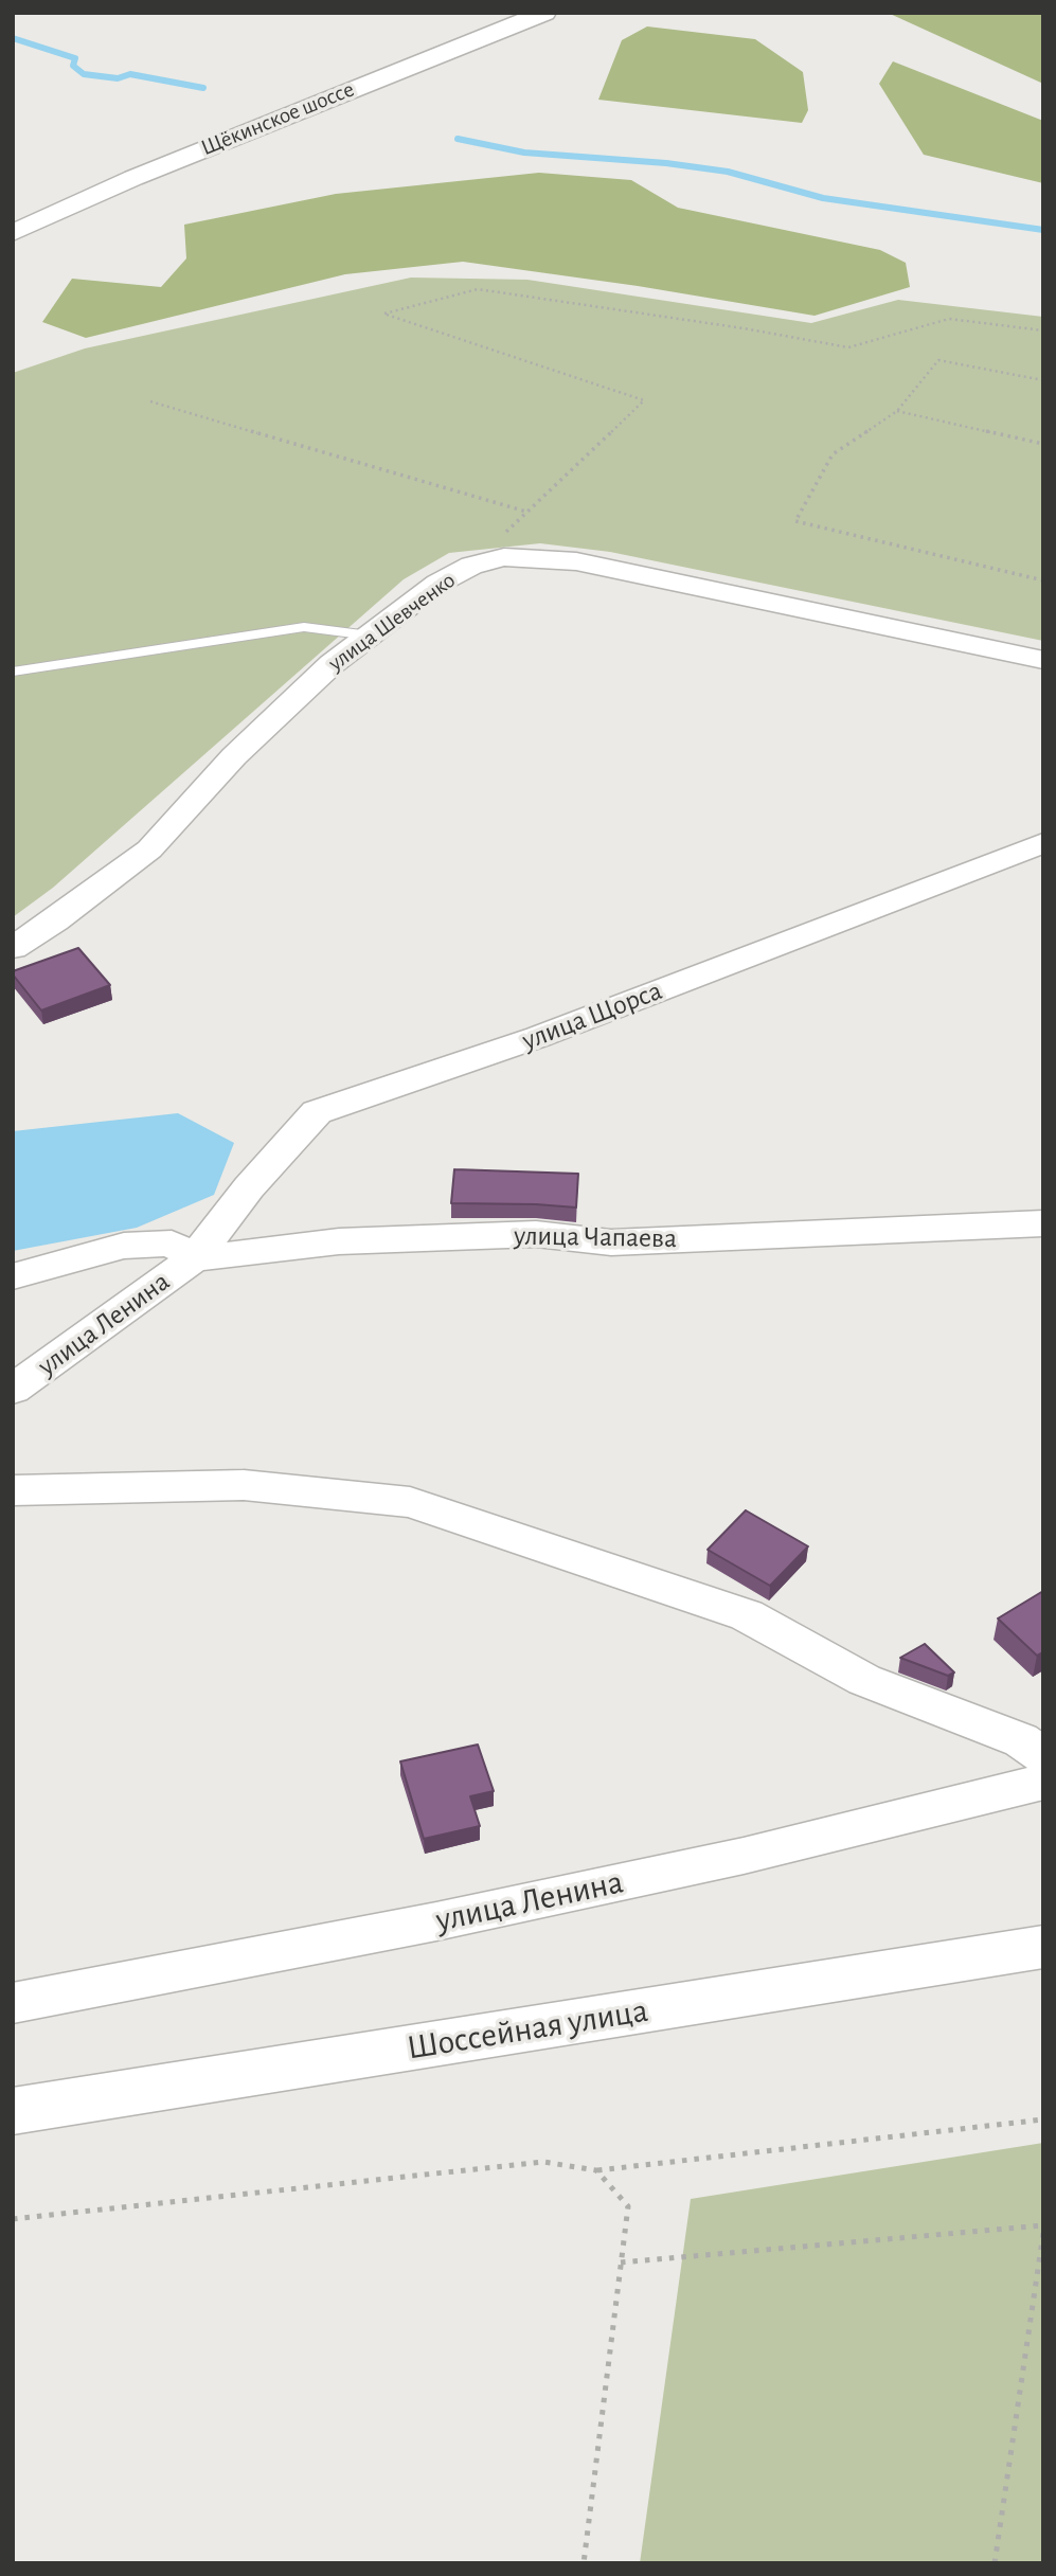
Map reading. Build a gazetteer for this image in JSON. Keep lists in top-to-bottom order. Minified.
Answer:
{"streets":{"main road":["Щёкинское шоссе","Шоссейная улица"],"street":["улица Шевченко","улица Щорса","улица Чапаева","улица Ленина"]},"crossings":[["улица Щорса","улица Чапаева"],["улица Щорса","улица Ленина"],["улица Чапаева","улица Ленина"]]}
